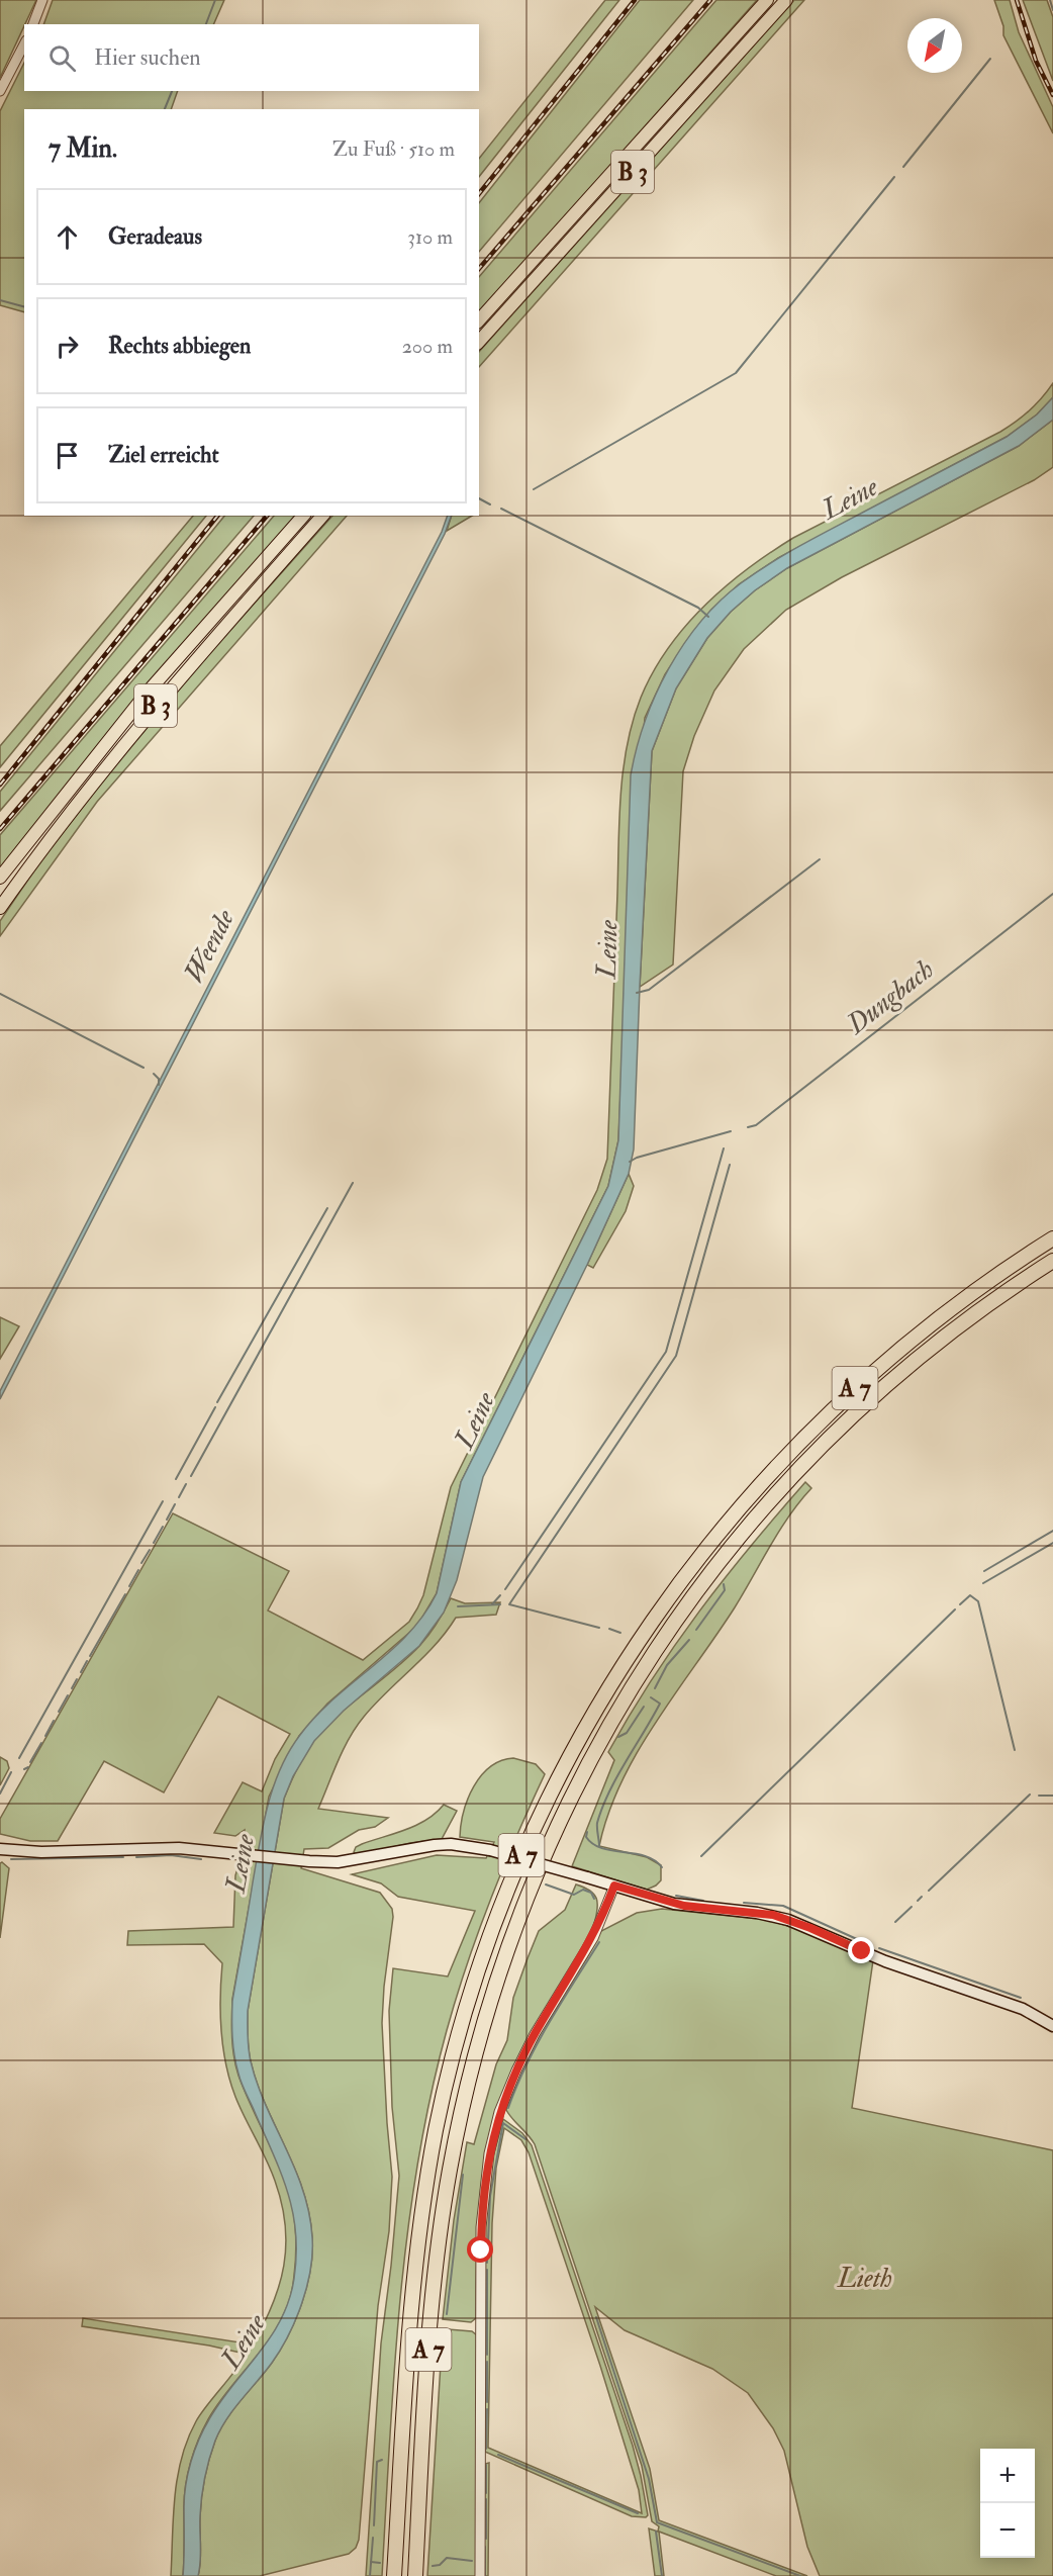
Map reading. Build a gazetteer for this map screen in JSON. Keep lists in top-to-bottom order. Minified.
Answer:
{"streets":{"highway":["B 3","A 7"]},"water":["Leine","Weende","Dungbach"],"parks":["Lieth"],"north":"bottom left","page":{"search":"Hier suchen","heading":["7 Min.","Zu Fuß · 510 m"],"list":[["Geradeaus","310 m"],["Rechts abbiegen","200 m"],"Ziel erreicht"],"map_buttons":["+","−"]}}
